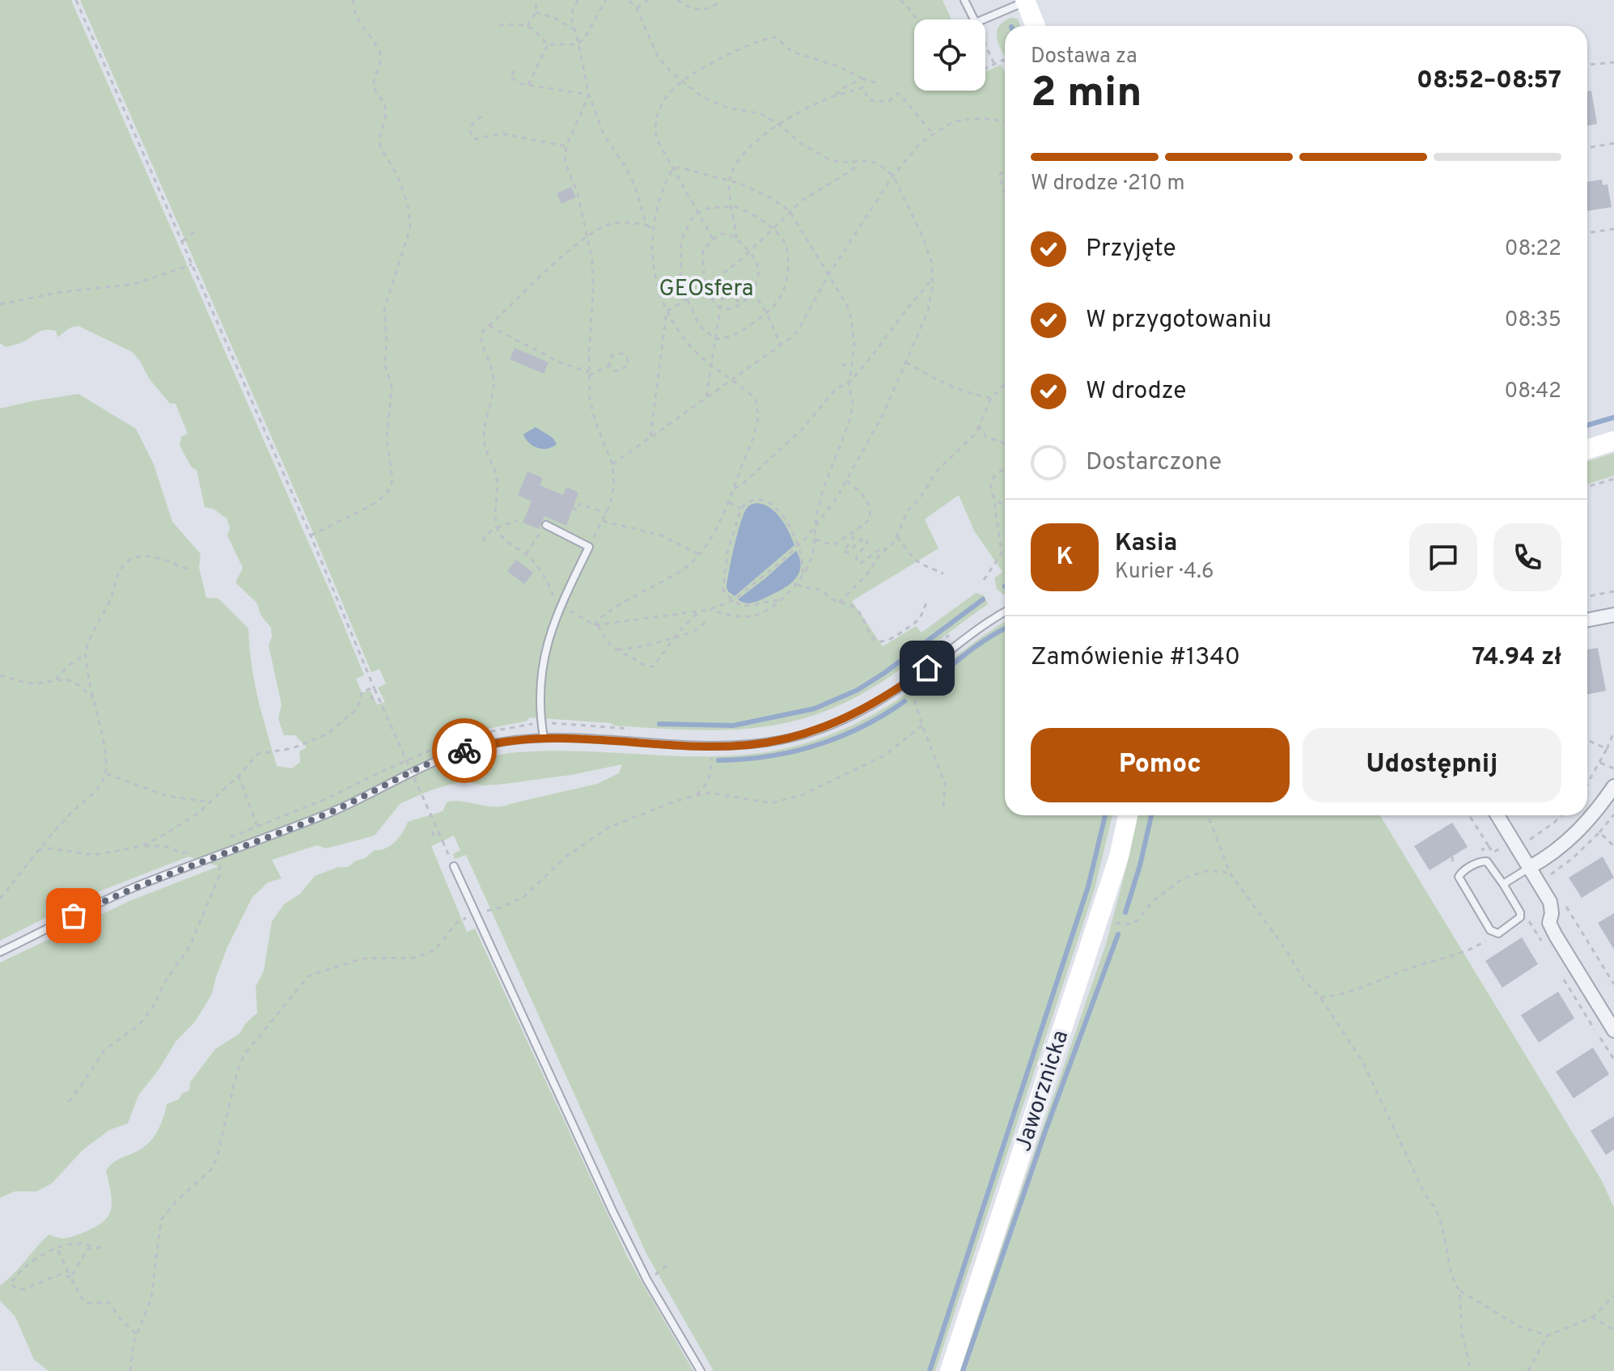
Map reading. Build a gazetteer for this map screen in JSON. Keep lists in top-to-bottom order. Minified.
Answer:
{"streets":{"street":["Jaworznicka"]},"parks":["GEOsfera"],"page":{"heading":["2 min","Dostawa za","08:52–08:57"],"panel":["Kasia","Kurier · 4.6","Zamówienie #1340","74.94 zł"],"bar":"W drodze · 210 m","list":[["Przyjęte","08:22"],["W przygotowaniu","08:35"],["W drodze","08:42"],"Dostarczone"],"round":"K","buttons":["Pomoc","Udostępnij"]}}
